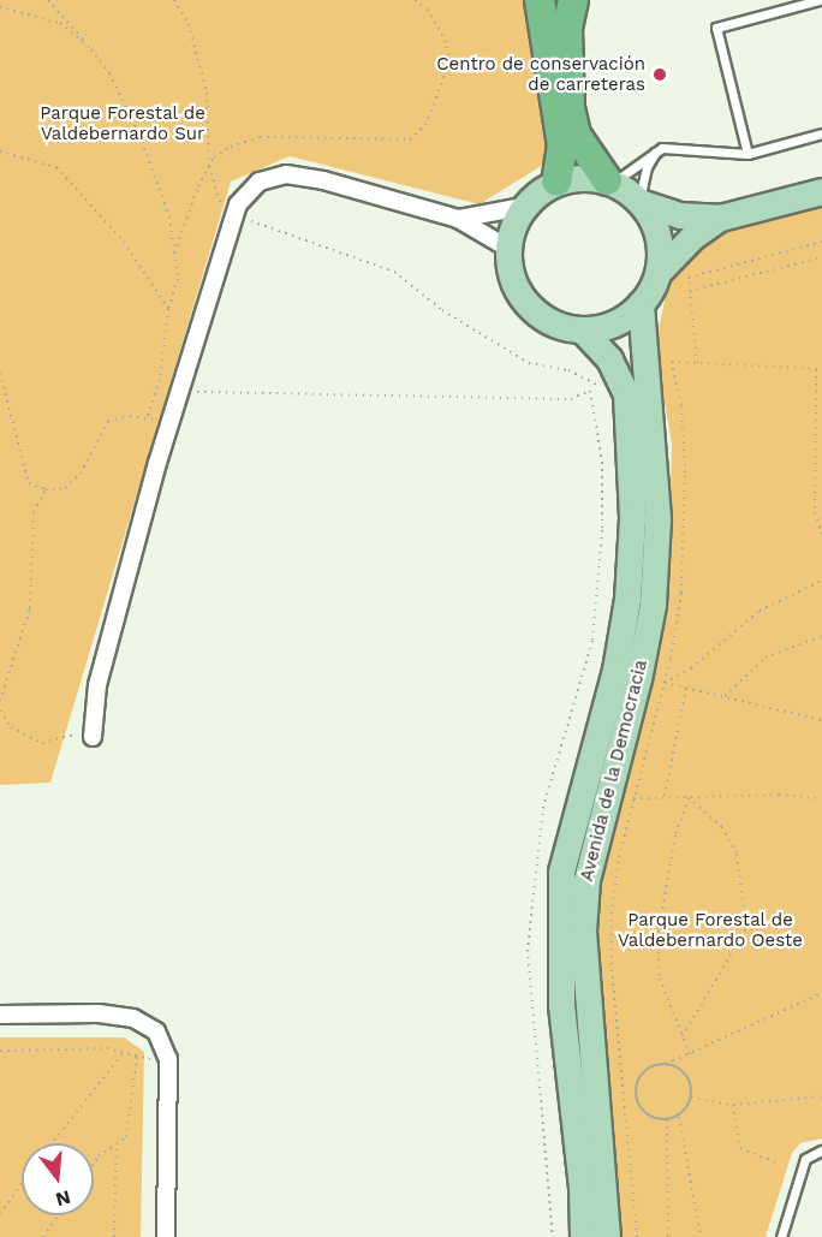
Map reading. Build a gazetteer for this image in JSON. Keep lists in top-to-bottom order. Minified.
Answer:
{"streets":{"main road":["Avenida de la Democracia"]},"parks":["Parque Forestal de Valdebernardo Sur","Parque Forestal de Valdebernardo Oeste"],"places":["Centro de conservación de carreteras"],"north":"bottom"}
